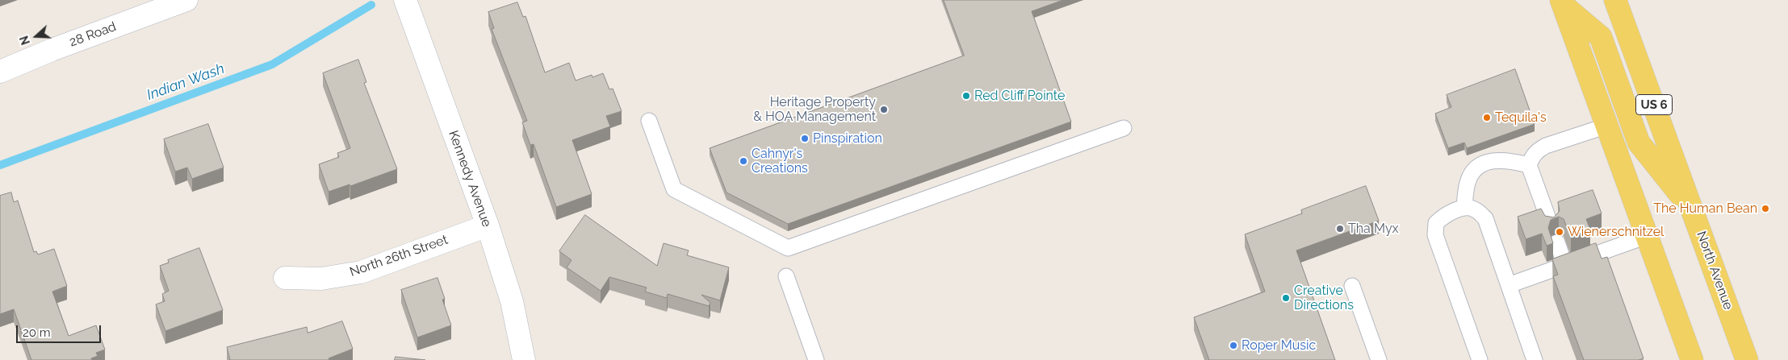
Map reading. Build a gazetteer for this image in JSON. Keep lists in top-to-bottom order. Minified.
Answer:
{"streets":{"main road":["US 6","North Avenue"],"street":["28 Road","Kennedy Avenue","North 26th Street"]},"crossings":[["Kennedy Avenue","North 26th Street"]],"water":["Indian Wash"],"places":["Red Cliff Pointe","Heritage Property & HOA Management","Tequila's","Pinspiration","Cahnyr's Creations","The Human Bean","Tha Myx","Wienerschnitzel","Creative Directions","Roper Music"],"scale_bar":"20 m","north":"left"}
